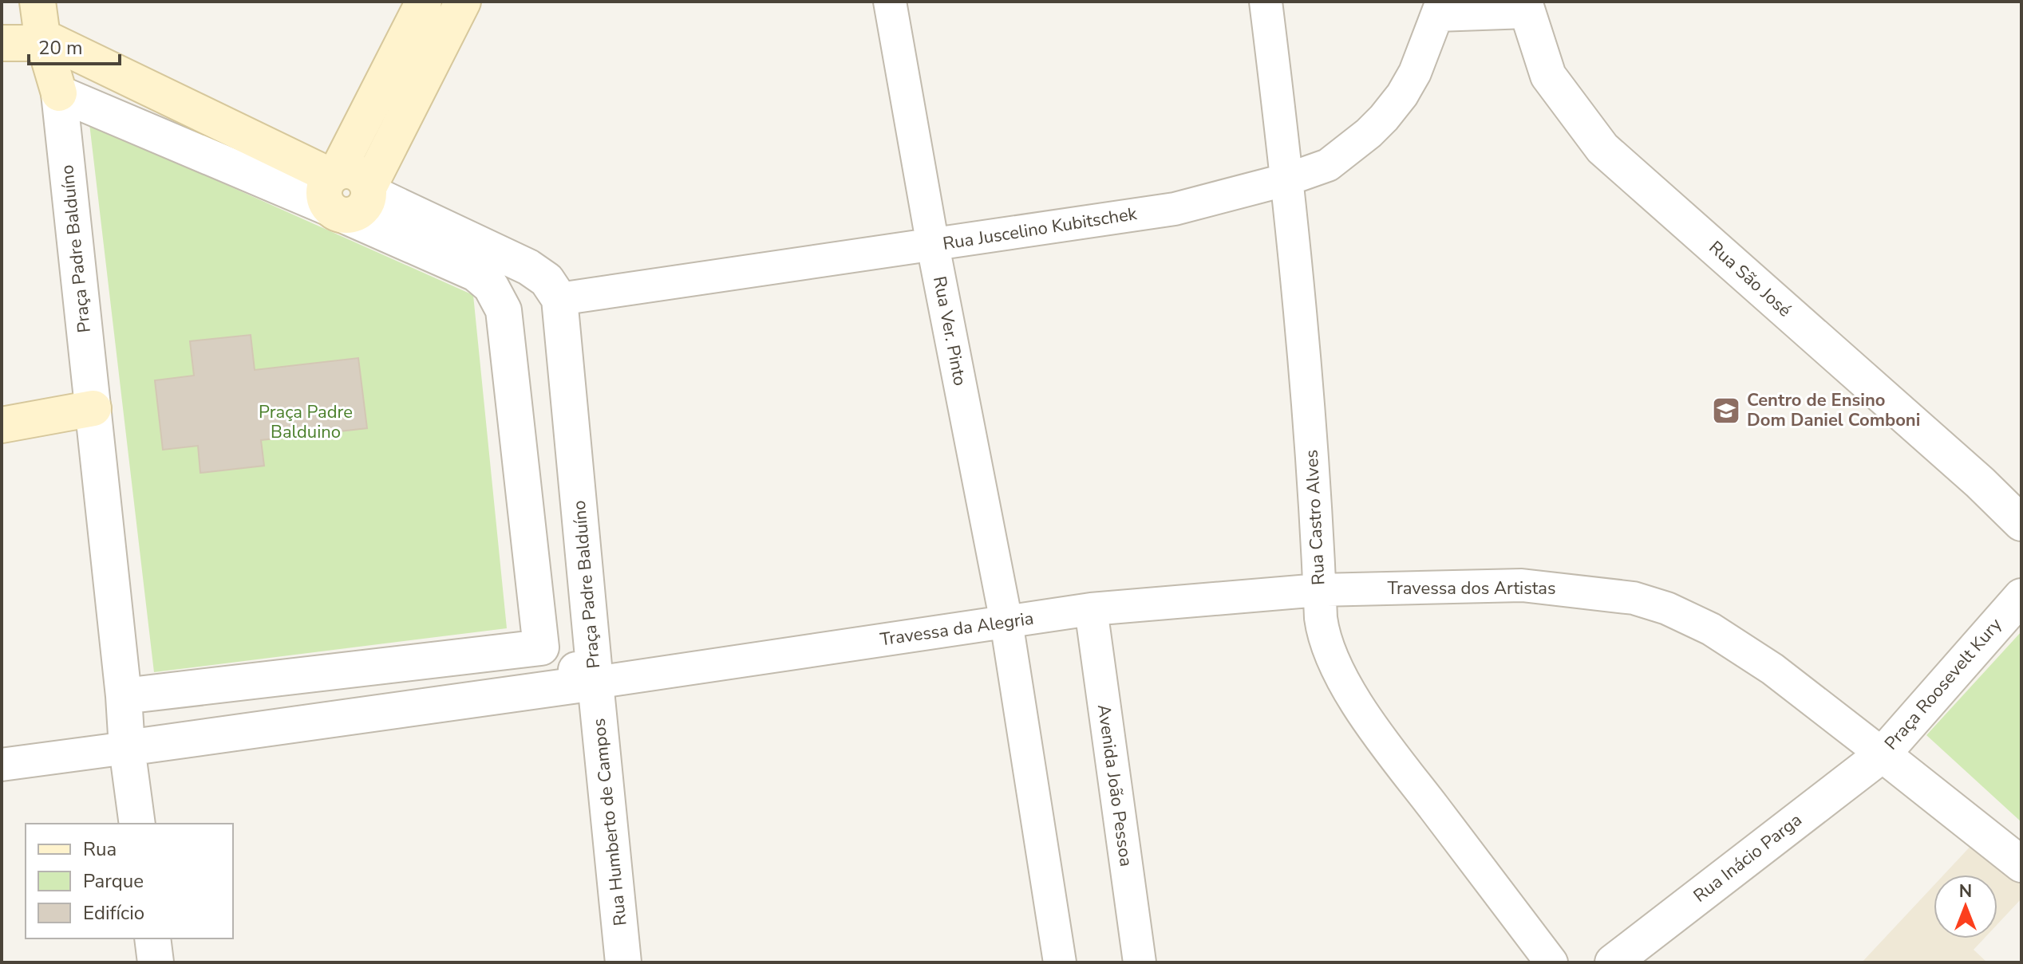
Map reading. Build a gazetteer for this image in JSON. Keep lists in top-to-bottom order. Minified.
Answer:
{"streets":{"street":["Rua Juscelino Kubitschek","Praça Padre Balduíno","Rua São José","Rua Ver. Pinto","Rua Castro Alves","Travessa dos Artistas","Travessa da Alegria","Praça Roosevelt Kury","Avenida João Pessoa","Rua Humberto de Campos","Rua Inácio Parga"]},"crossings":[["Rua Juscelino Kubitschek","Praça Padre Balduíno"],["Rua Juscelino Kubitschek","Rua São José"],["Rua Juscelino Kubitschek","Rua Ver. Pinto"],["Rua Juscelino Kubitschek","Rua Castro Alves"],["Praça Padre Balduíno","Travessa da Alegria"],["Praça Padre Balduíno","Rua Humberto de Campos"],["Rua Ver. Pinto","Travessa da Alegria"],["Rua Castro Alves","Travessa dos Artistas"],["Rua Castro Alves","Travessa da Alegria"],["Travessa dos Artistas","Travessa da Alegria"],["Travessa dos Artistas","Praça Roosevelt Kury"],["Travessa dos Artistas","Rua Inácio Parga"],["Travessa da Alegria","Avenida João Pessoa"],["Travessa da Alegria","Rua Humberto de Campos"],["Praça Roosevelt Kury","Rua Inácio Parga"]],"parks":["Praça Padre Balduino"],"places":{"school or university":["Centro de Ensino Dom Daniel Comboni"]},"legend":["Rua","Parque","Edifício"],"scale_bar":"20 m","north":"top"}
